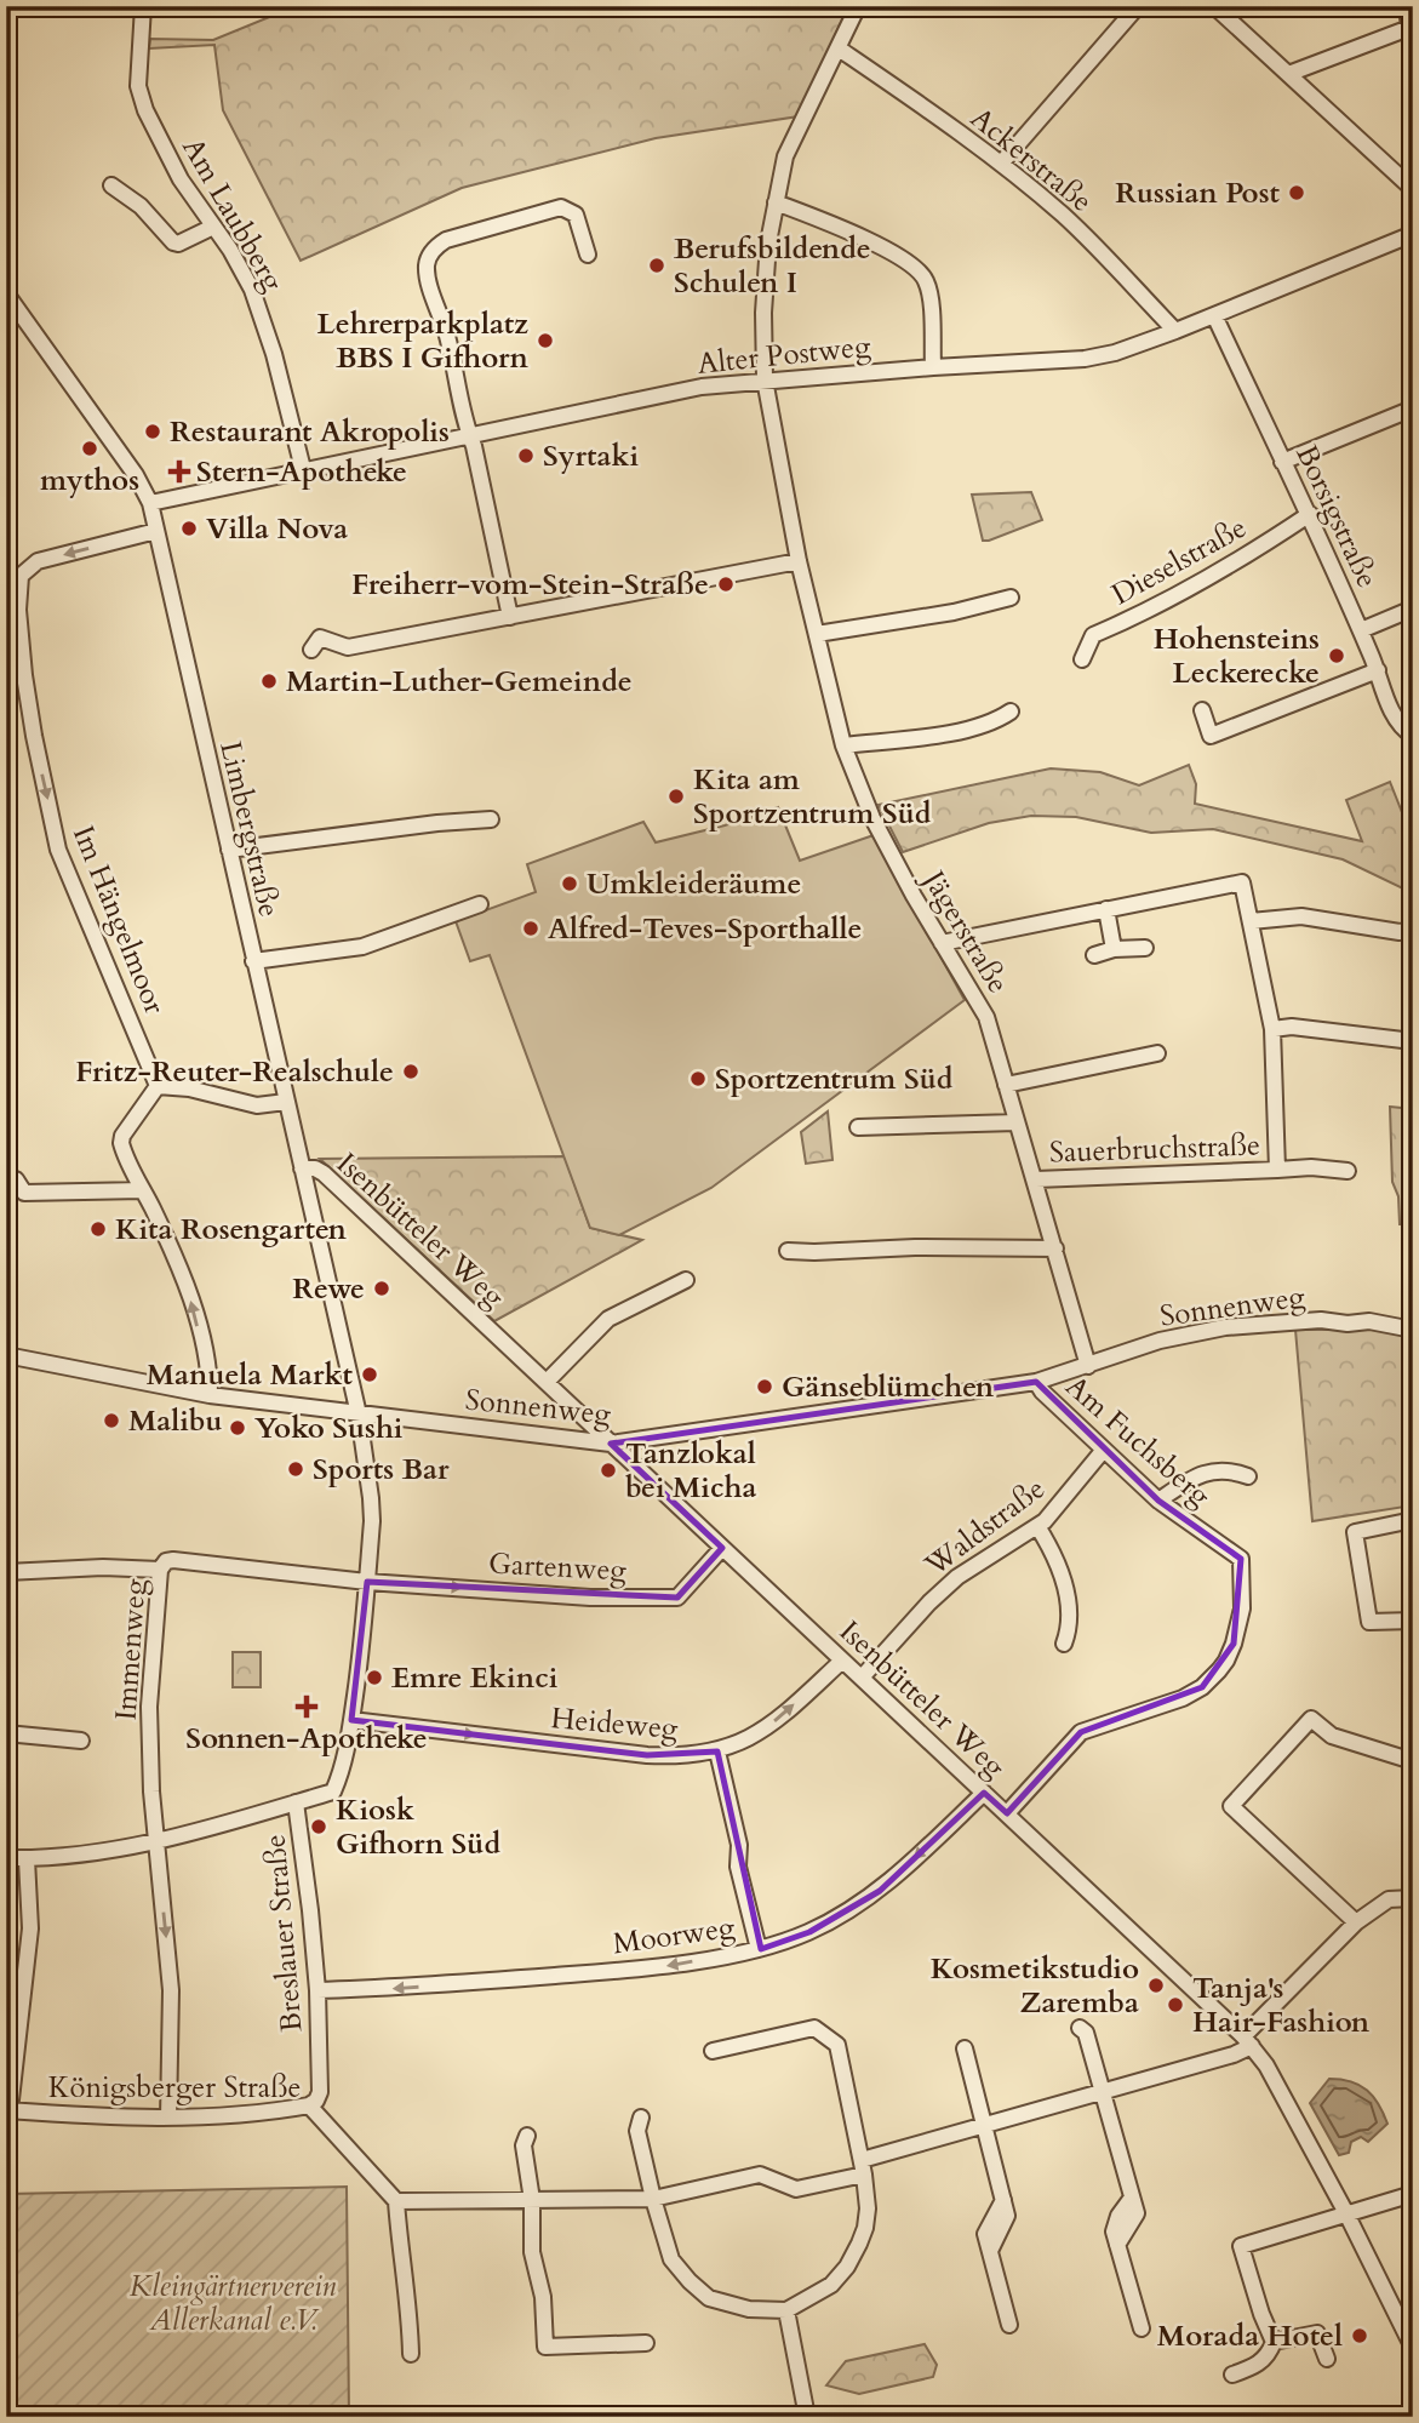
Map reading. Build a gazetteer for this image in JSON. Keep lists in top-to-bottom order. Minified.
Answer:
{"streets":{"street":["Ackerstraße","Am Laubberg","Alter Postweg","Borsigstraße","Dieselstraße","Limbergstraße","Im Hängelmoor","Jägerstraße","Sauerbruchstraße","Isenbütteler Weg","Sonnenweg","Am Fuchsberg","Waldstraße","Gartenweg","Immenweg","Heideweg","Breslauer Straße","Moorweg","Königsberger Straße"]},"crossings":[["Ackerstraße","Alter Postweg"],["Ackerstraße","Jägerstraße"],["Am Laubberg","Alter Postweg"],["Alter Postweg","Borsigstraße"],["Alter Postweg","Limbergstraße"],["Alter Postweg","Jägerstraße"],["Borsigstraße","Dieselstraße"],["Limbergstraße","Im Hängelmoor"],["Limbergstraße","Isenbütteler Weg"],["Limbergstraße","Sonnenweg"],["Limbergstraße","Gartenweg"],["Limbergstraße","Immenweg"],["Limbergstraße","Heideweg"],["Limbergstraße","Breslauer Straße"],["Jägerstraße","Sauerbruchstraße"],["Jägerstraße","Sonnenweg"],["Isenbütteler Weg","Sonnenweg"],["Isenbütteler Weg","Am Fuchsberg"],["Isenbütteler Weg","Waldstraße"],["Isenbütteler Weg","Gartenweg"],["Isenbütteler Weg","Heideweg"],["Isenbütteler Weg","Moorweg"],["Sonnenweg","Am Fuchsberg"],["Am Fuchsberg","Waldstraße"],["Gartenweg","Immenweg"],["Immenweg","Königsberger Straße"],["Breslauer Straße","Moorweg"],["Breslauer Straße","Königsberger Straße"]],"one_way":["Im Hängelmoor","Gartenweg","Immenweg","Heideweg","Moorweg"],"parks":["Kleingärtnerverein Allerkanal e.V."],"places":{"other":["Russian Post","Berufsbildende Schulen I","Lehrerparkplatz BBS I Gifhorn","Restaurant Akropolis","mythos","Syrtaki","Villa Nova","Freiherr-vom-Stein-Straße","Hohensteins Leckerecke","Martin-Luther-Gemeinde","Kita am Sportzentrum Süd","Umkleideräume","Alfred-Teves-Sporthalle","Fritz-Reuter-Realschule","Sportzentrum Süd","Kita Rosengarten","Rewe","Manuela Markt","Gänseblümchen","Malibu","Yoko Sushi","Sports Bar","Tanzlokal bei Micha","Emre Ekinci","Kiosk Gifhorn Süd","Kosmetikstudio Zaremba","Tanja's Hair-Fashion","Morada Hotel"],"health":["Stern-Apotheke","Sonnen-Apotheke"]}}
